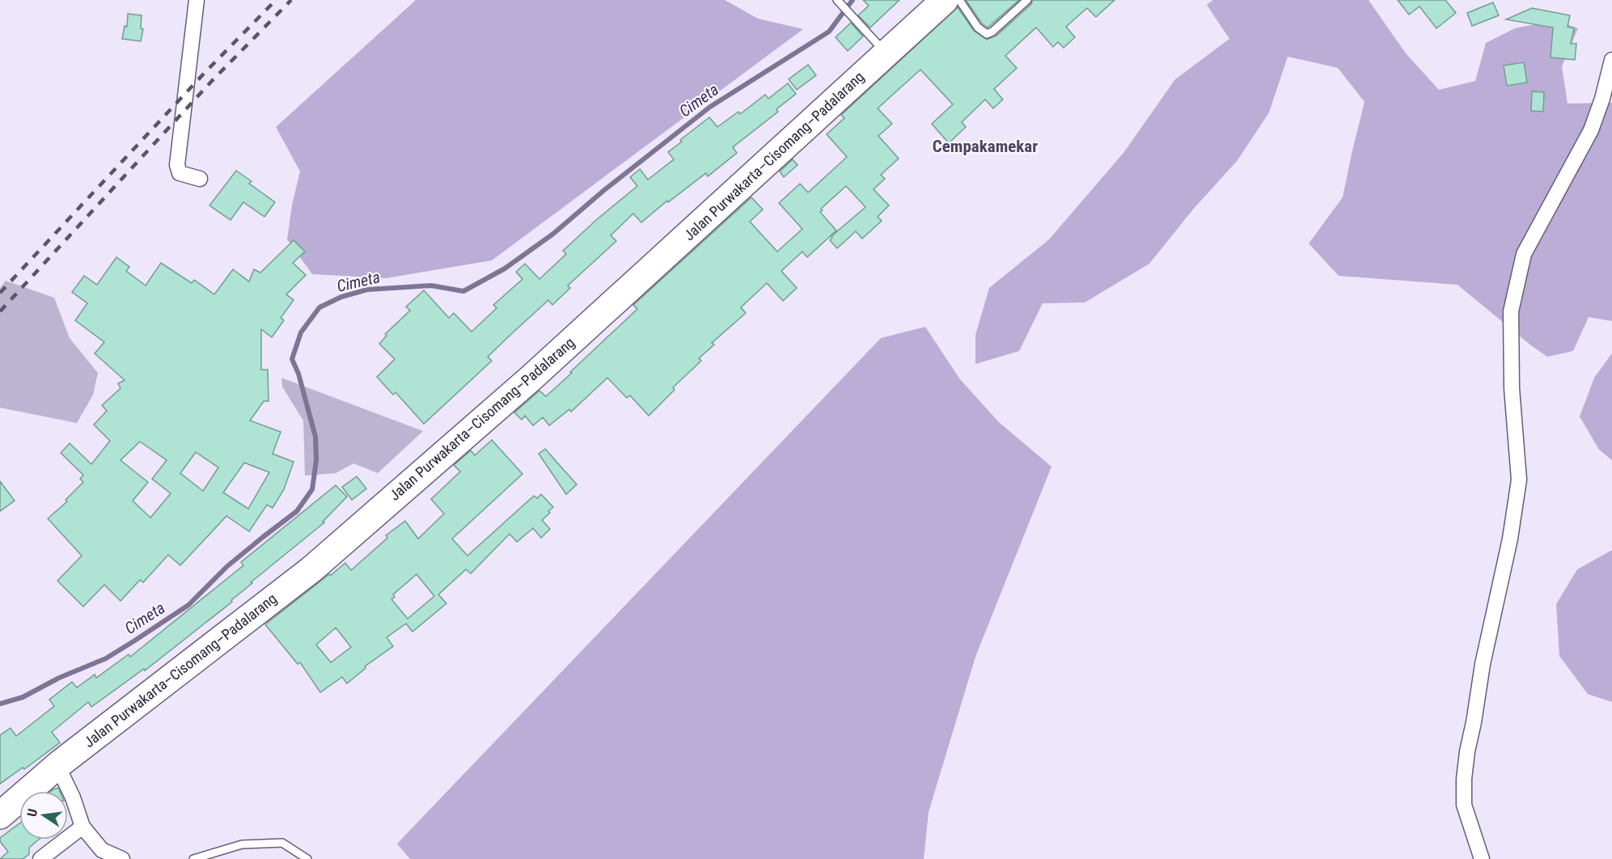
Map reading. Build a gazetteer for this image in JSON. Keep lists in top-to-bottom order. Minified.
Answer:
{"streets":{"highway":["Jalan Purwakarta–Cisomang–Padalarang"]},"districts":["Cempakamekar"],"water":["Cimeta"],"north":"left"}
